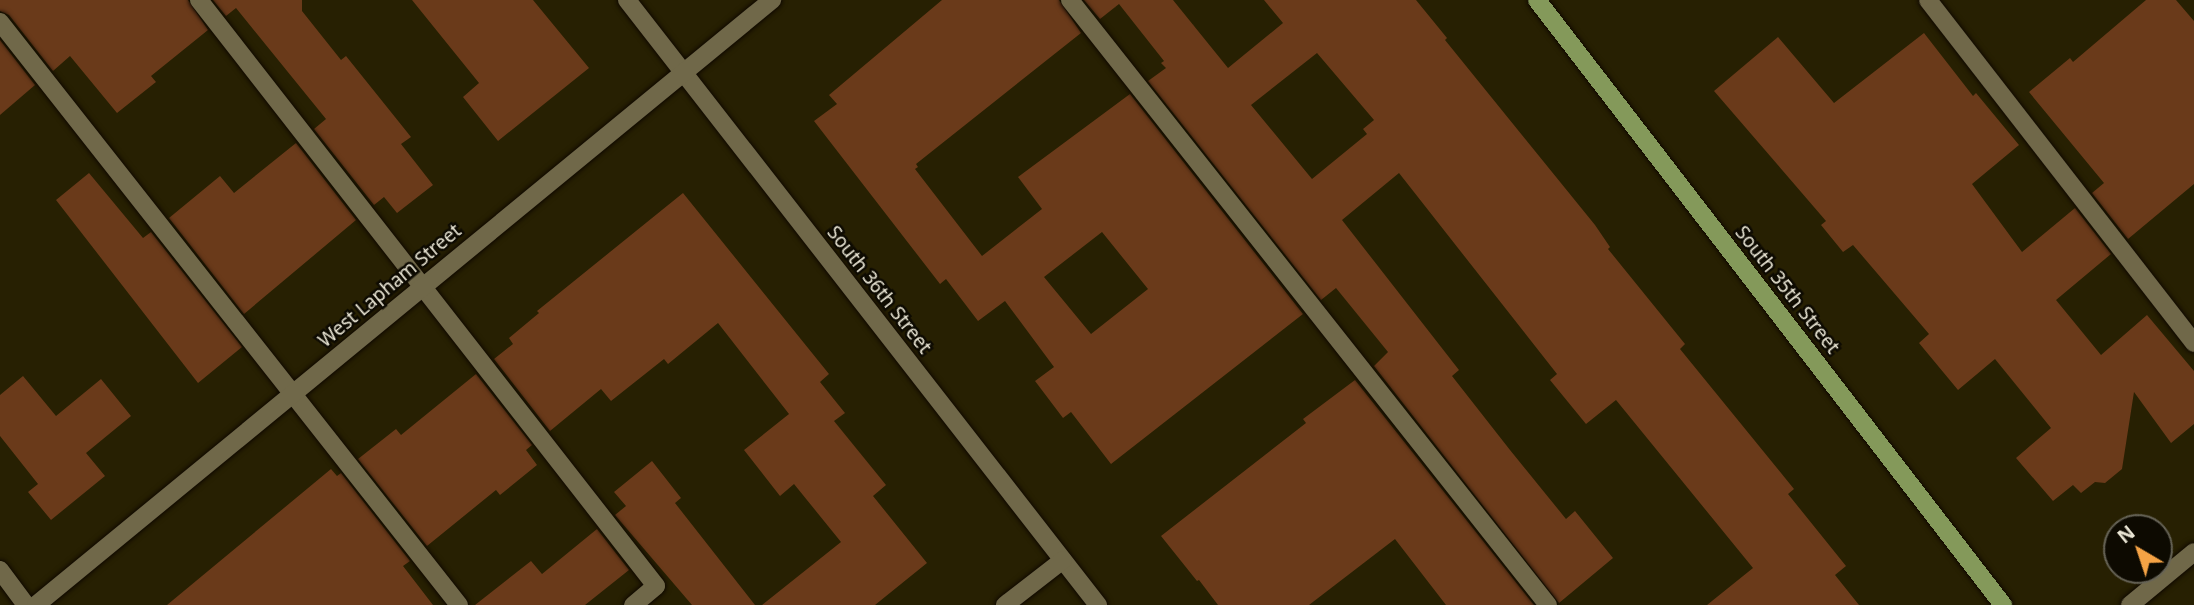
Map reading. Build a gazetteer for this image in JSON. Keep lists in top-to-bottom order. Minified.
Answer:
{"streets":{"main road":["South 35th Street"],"street":["West Lapham Street","South 36th Street"]},"crossings":[["West Lapham Street","South 36th Street"]],"north":"top left"}
